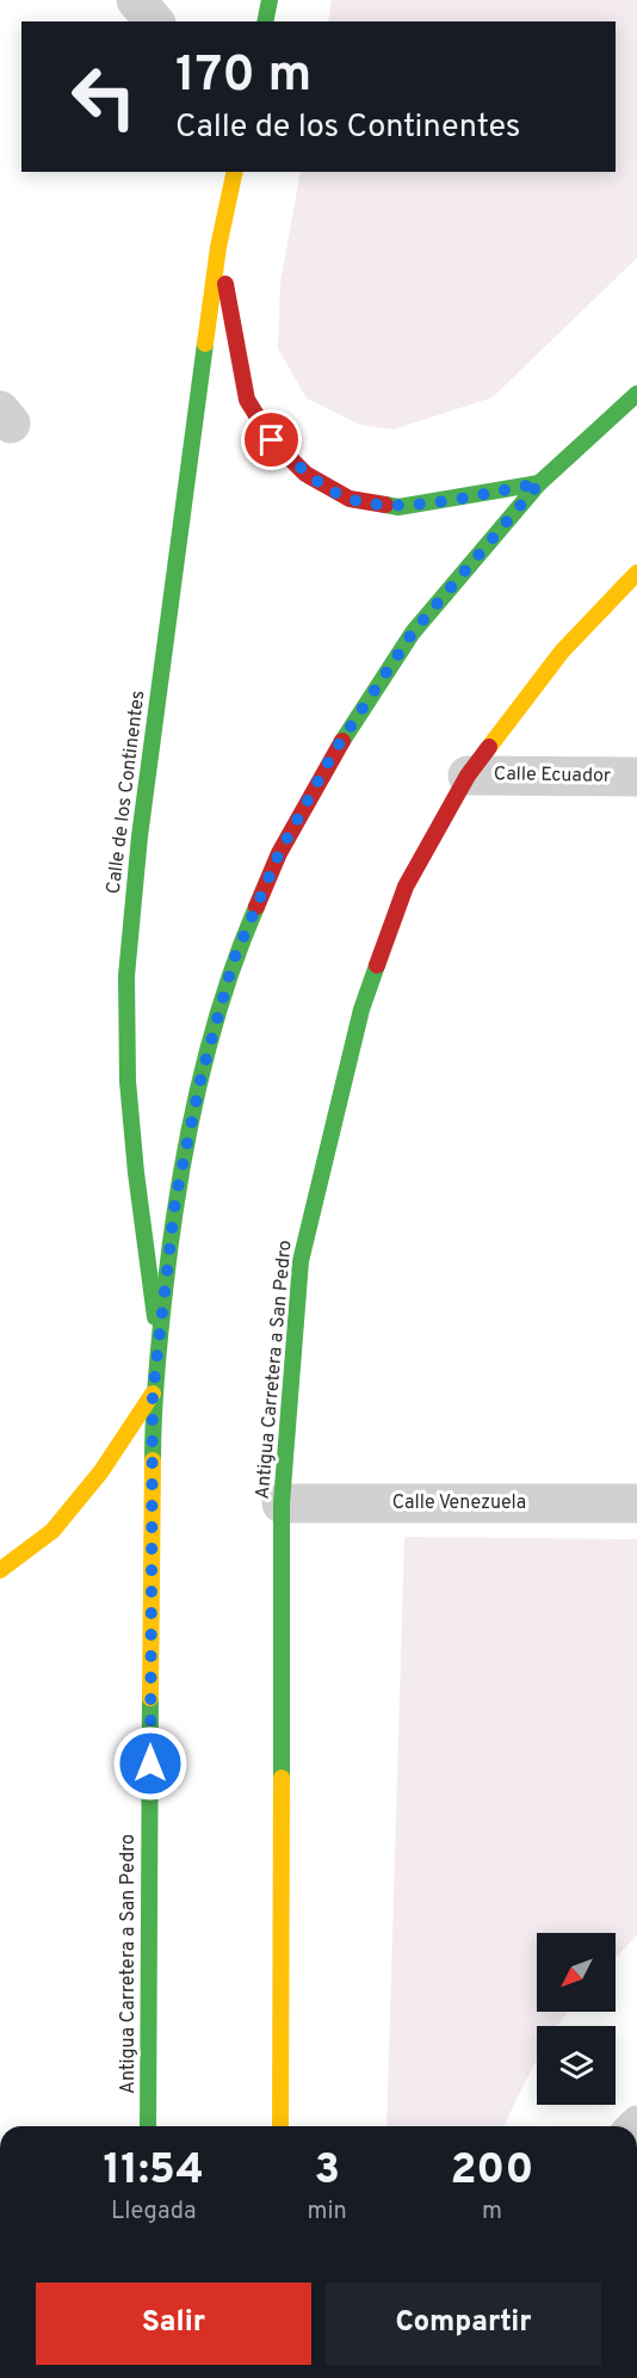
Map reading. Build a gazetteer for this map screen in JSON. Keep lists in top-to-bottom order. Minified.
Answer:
{"streets":{"main road":["Calle de los Continentes","Antigua Carretera a San Pedro"],"street":["Calle Ecuador","Calle Venezuela"]},"crossings":[["Calle Ecuador","Antigua Carretera a San Pedro"],["Calle de los Continentes","Antigua Carretera a San Pedro"],["Antigua Carretera a San Pedro","Calle Venezuela"]],"north":"bottom left","page":{"turn":["170 m","Calle de los Continentes"],"eta":["11:54","Llegada","3","min","200","m"],"buttons":["Salir","Compartir"]}}
